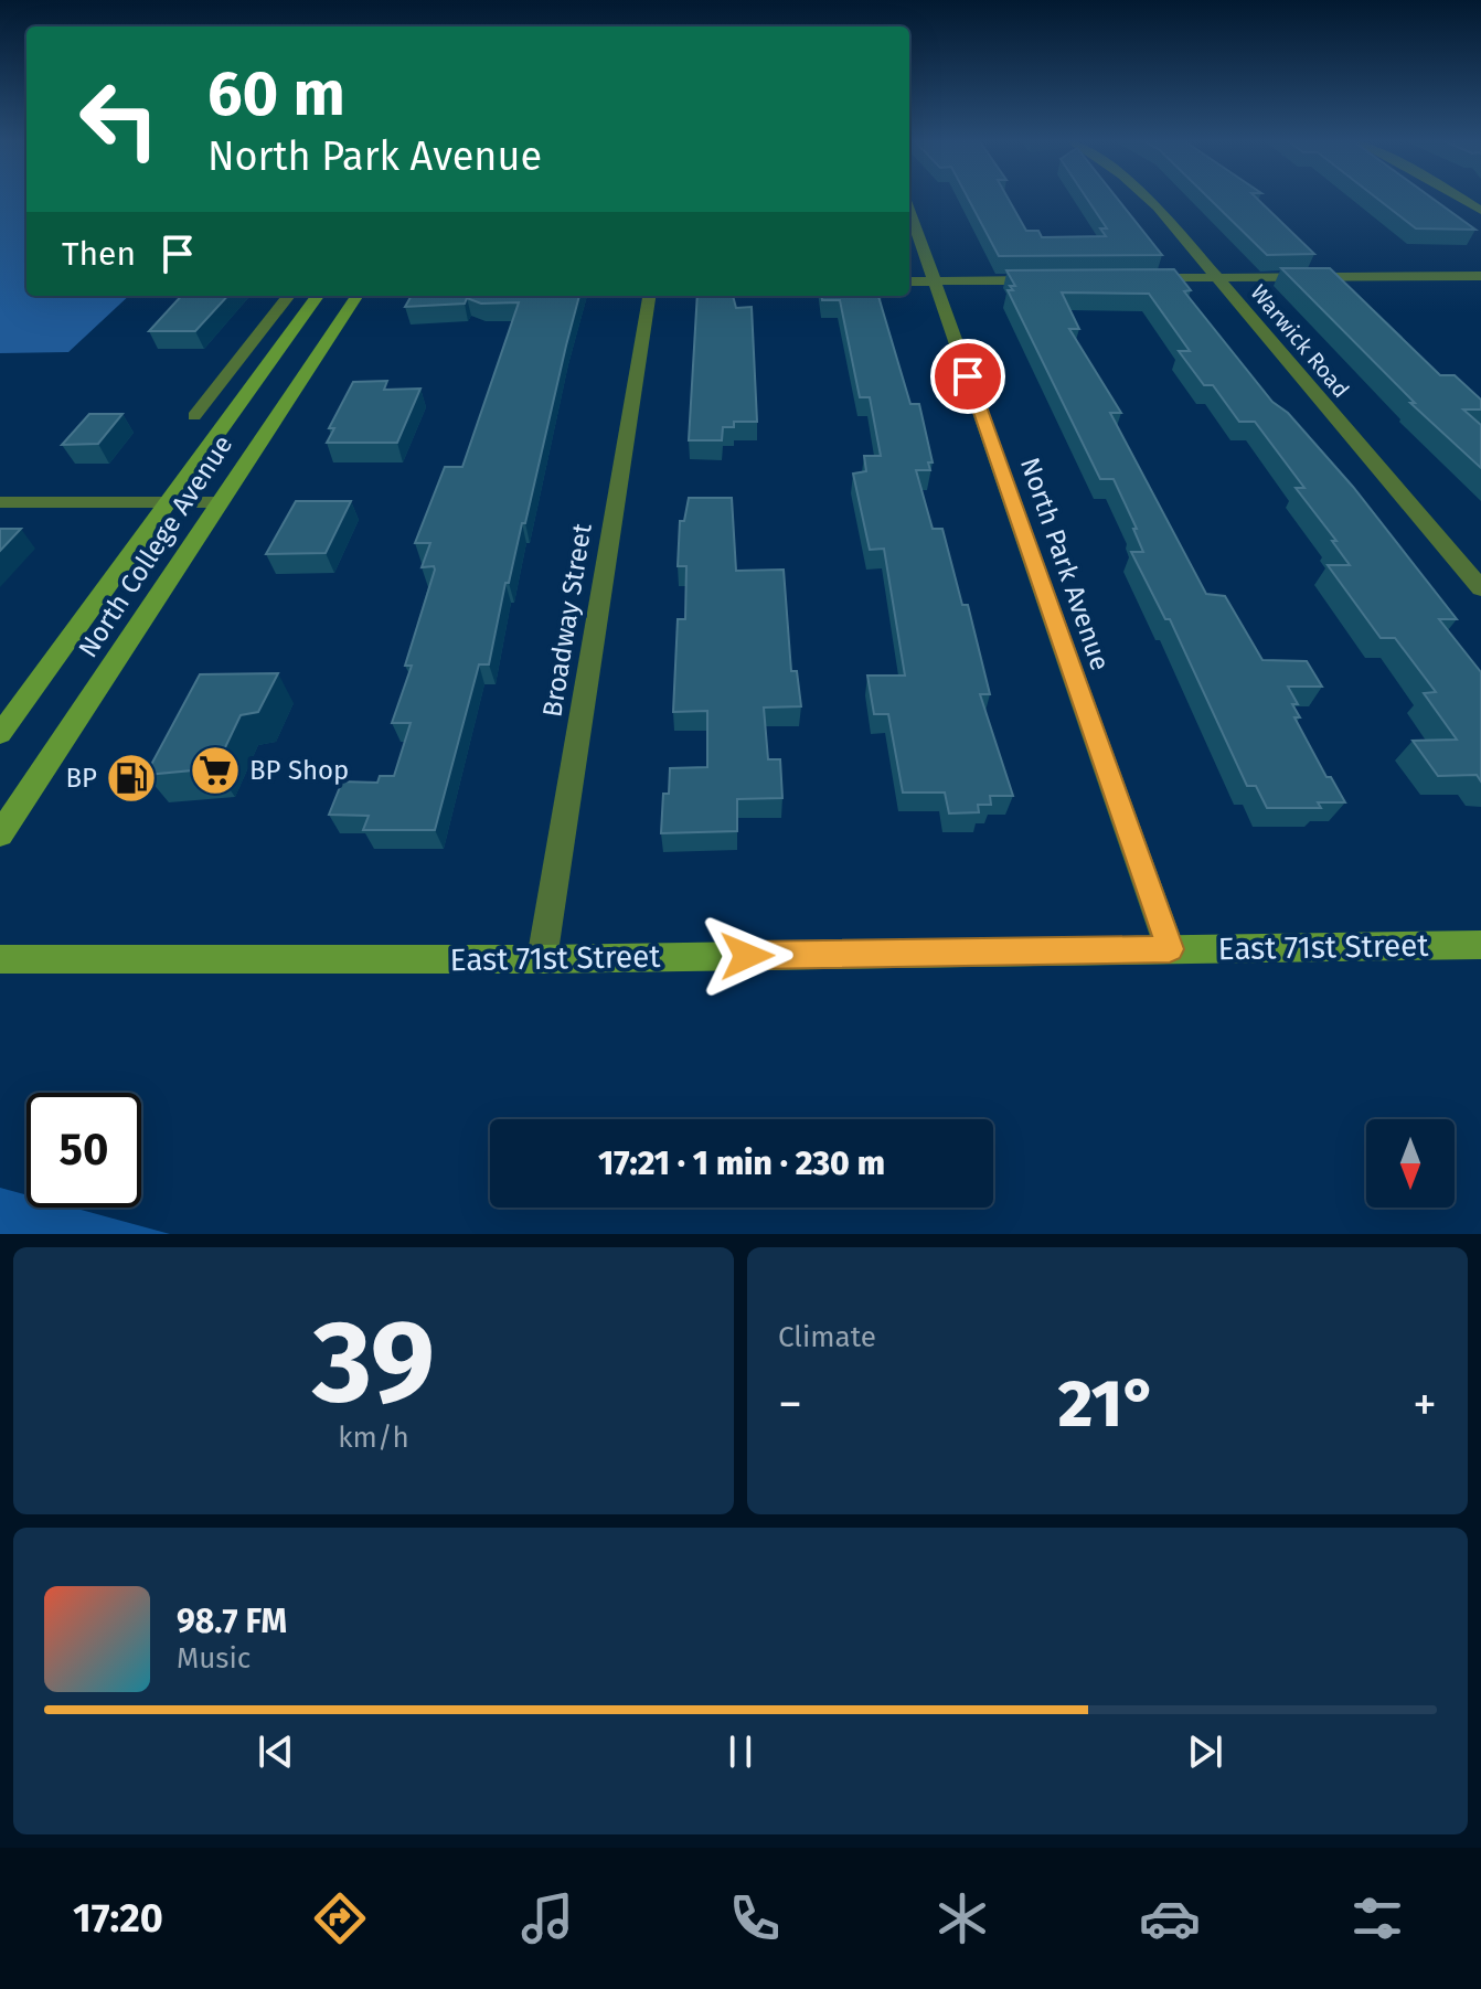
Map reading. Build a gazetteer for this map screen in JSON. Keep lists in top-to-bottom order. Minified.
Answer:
{"streets":{"main road":["North College Avenue","East 71st Street"],"street":["Warwick Road","North Park Avenue","Broadway Street"]},"crossings":[["North Park Avenue","East 71st Street"],["Broadway Street","East 71st Street"]],"places":{"supermarket":["BP Shop"],"fuel station":["BP"]},"north":"bottom","page":{"turn":["60 m","North Park Avenue"],"then":"Then","limit":"50","trip":"17:21 · 1 min · 230 m","tile":[["39","km/h"],"Climate"],"heat":["−","21°","+"],"song":["98.7 FM","Music"],"tabs":"17:20"}}
